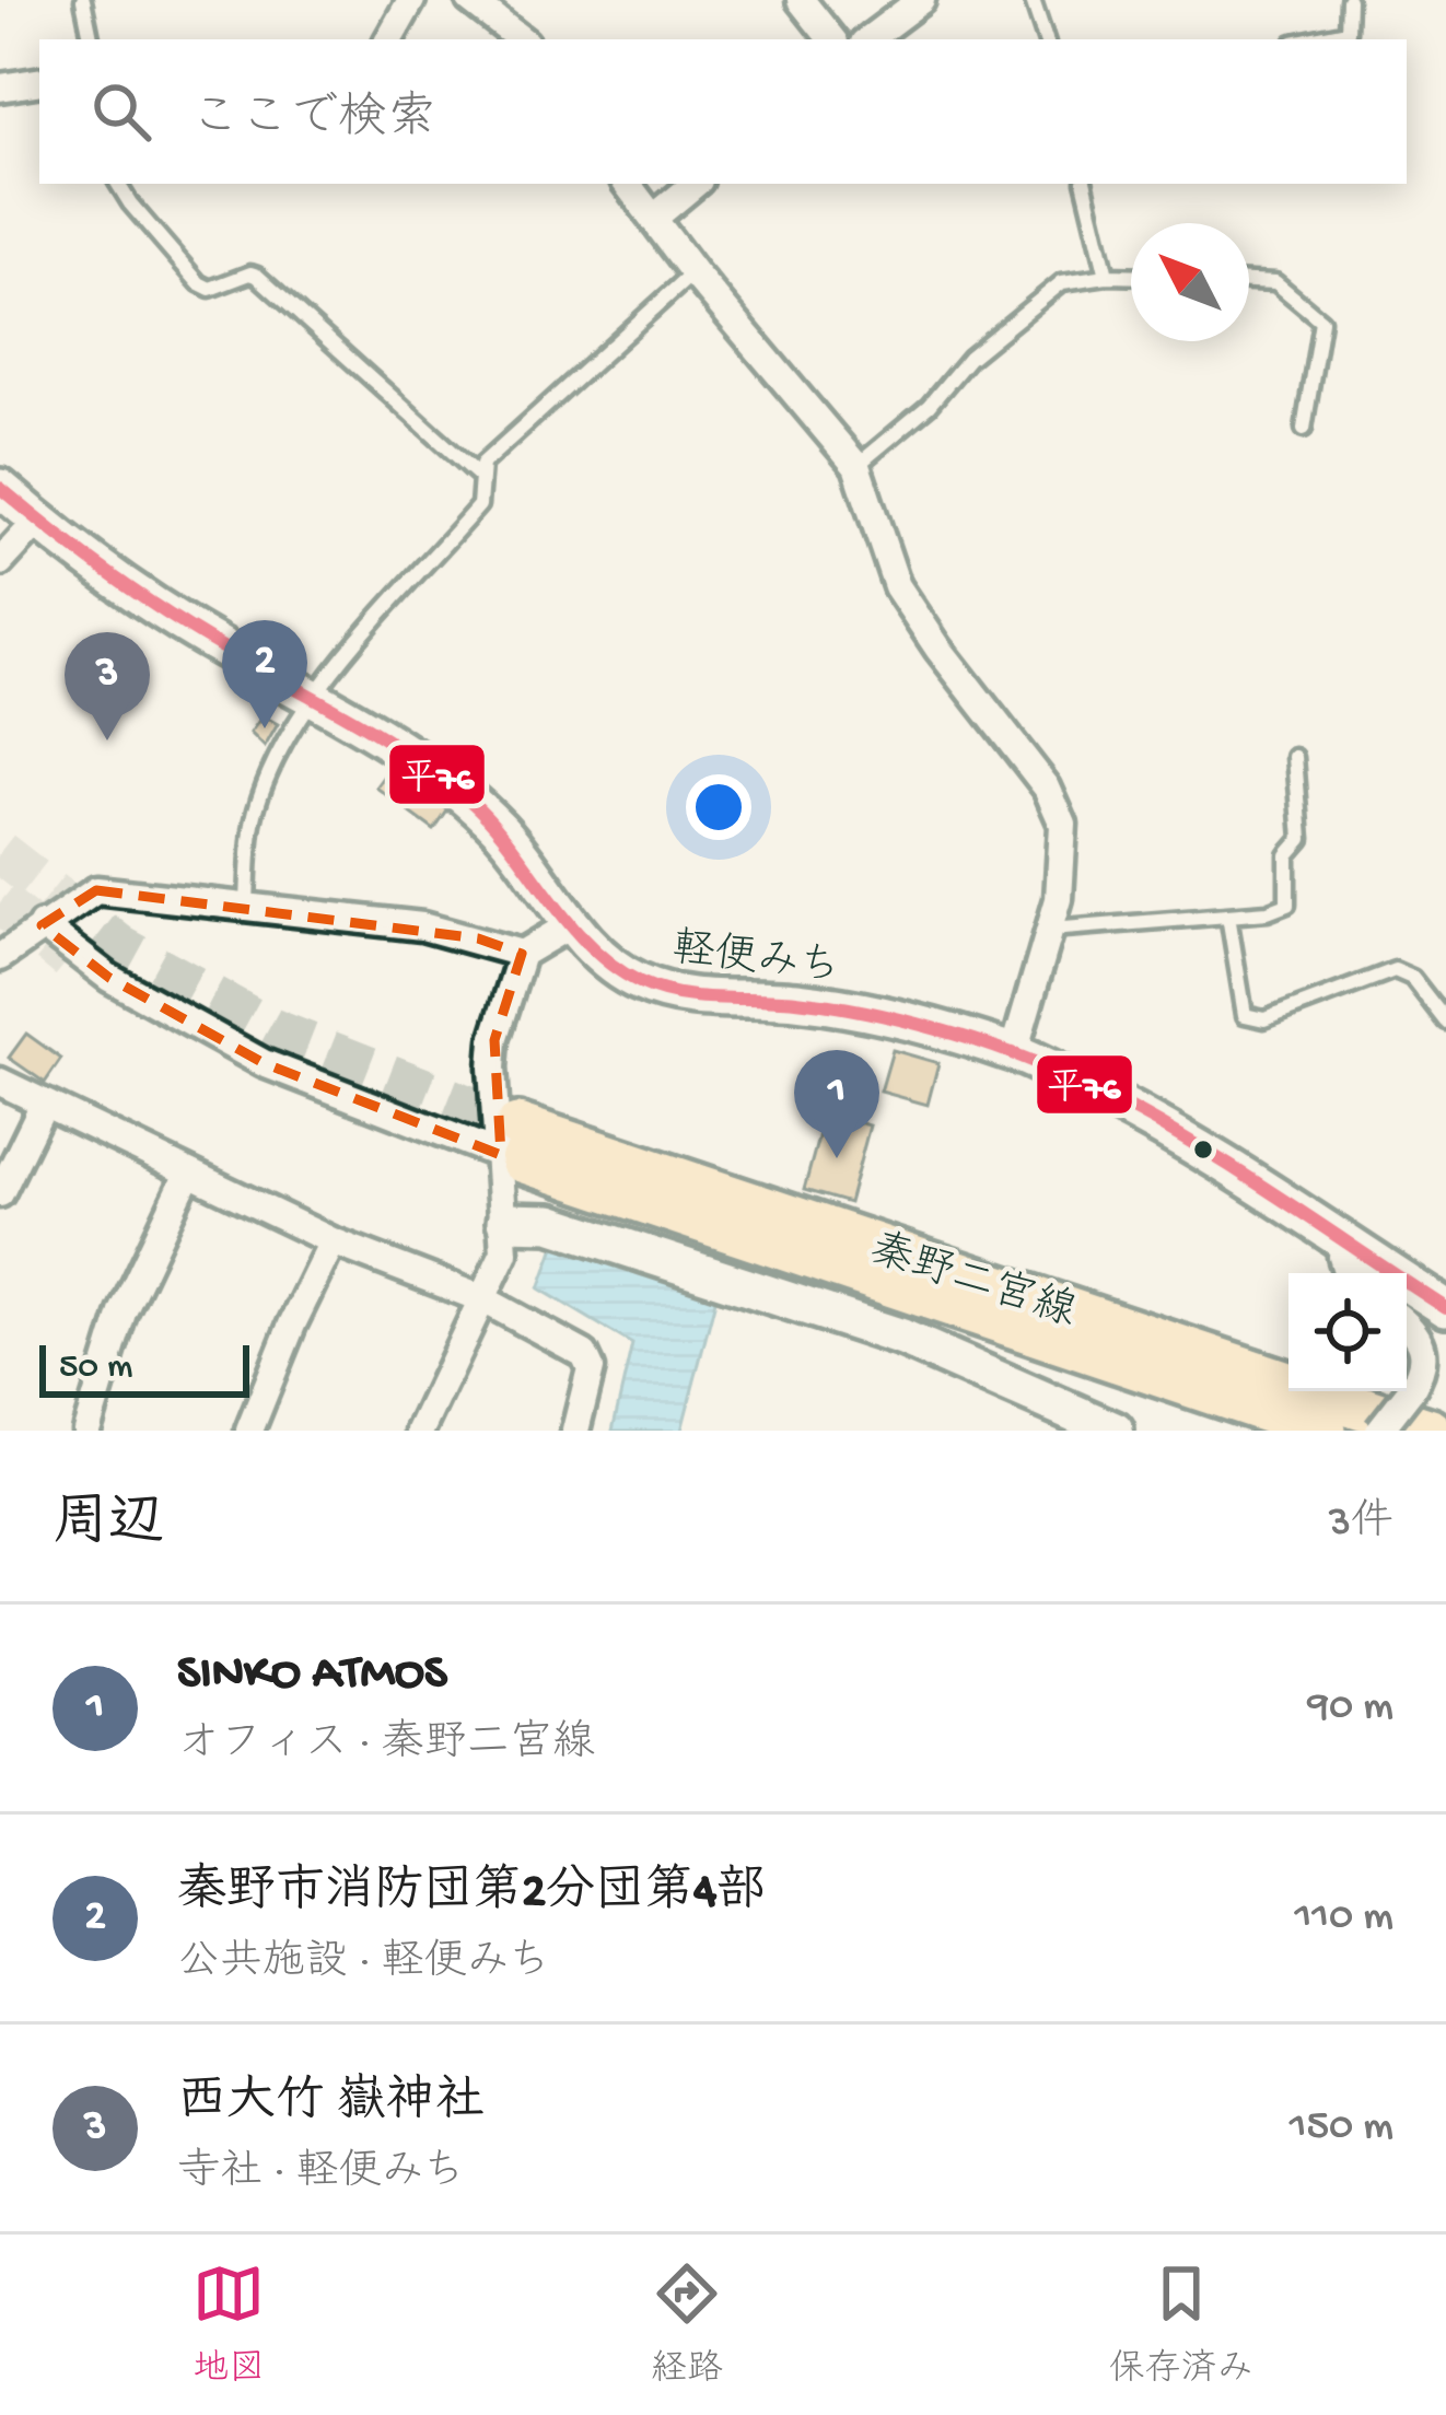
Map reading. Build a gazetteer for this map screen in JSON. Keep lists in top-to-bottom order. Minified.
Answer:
{"streets":{"main road":["秦野二宮線"],"street":["軽便みち"]},"lines":["transit line 平76"],"scale_bar":"50 m","north":"top left","page":{"search":"ここで検索","pins":["2","3","1"],"scale":"50 m","heading":["周辺","3件"],"list":[{"mark":"1","name":"SINKO ATMOS","note":"オフィス · 秦野二宮線","value":"90 m"},{"mark":"2","name":"秦野市消防団第2分団第4部","note":"公共施設 · 軽便みち","value":"110 m"},{"mark":"3","name":"西大竹 嶽神社","note":"寺社 · 軽便みち","value":"150 m"}],"nav":["地図","経路","保存済み"]}}
